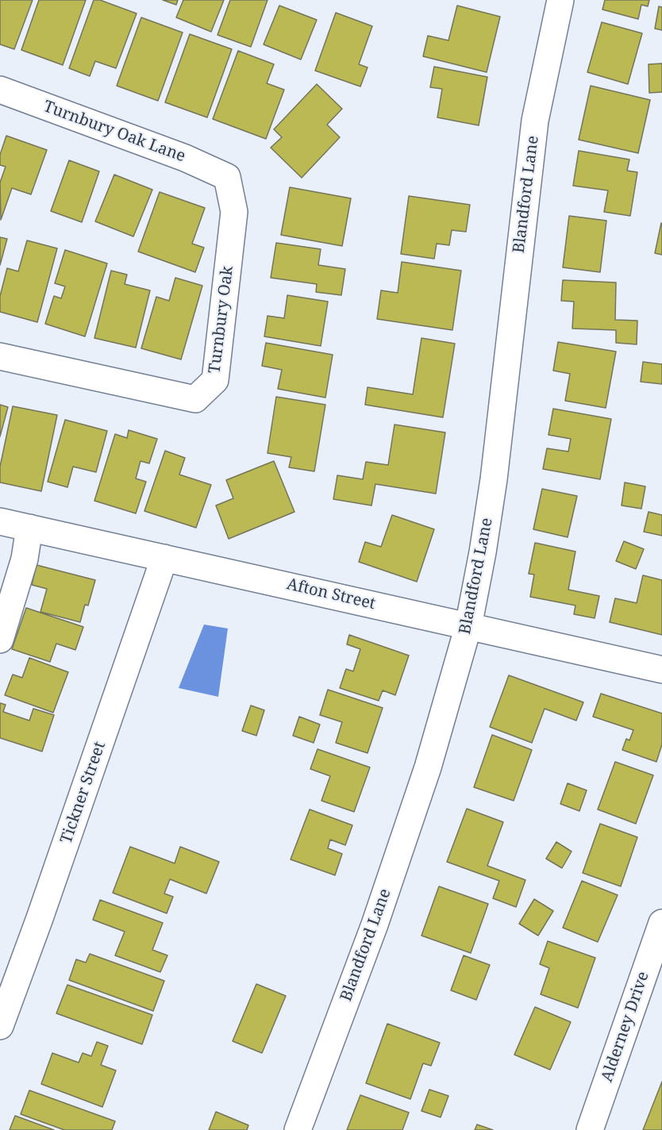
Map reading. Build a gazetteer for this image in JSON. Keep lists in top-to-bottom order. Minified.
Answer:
{"streets":{"street":["Turnbury Oak Lane","Blandford Lane","Turnbury Oak","Afton Street","Tickner Street","Alderney Drive"]},"crossings":[["Turnbury Oak Lane","Turnbury Oak"],["Blandford Lane","Afton Street"],["Afton Street","Tickner Street"]]}
